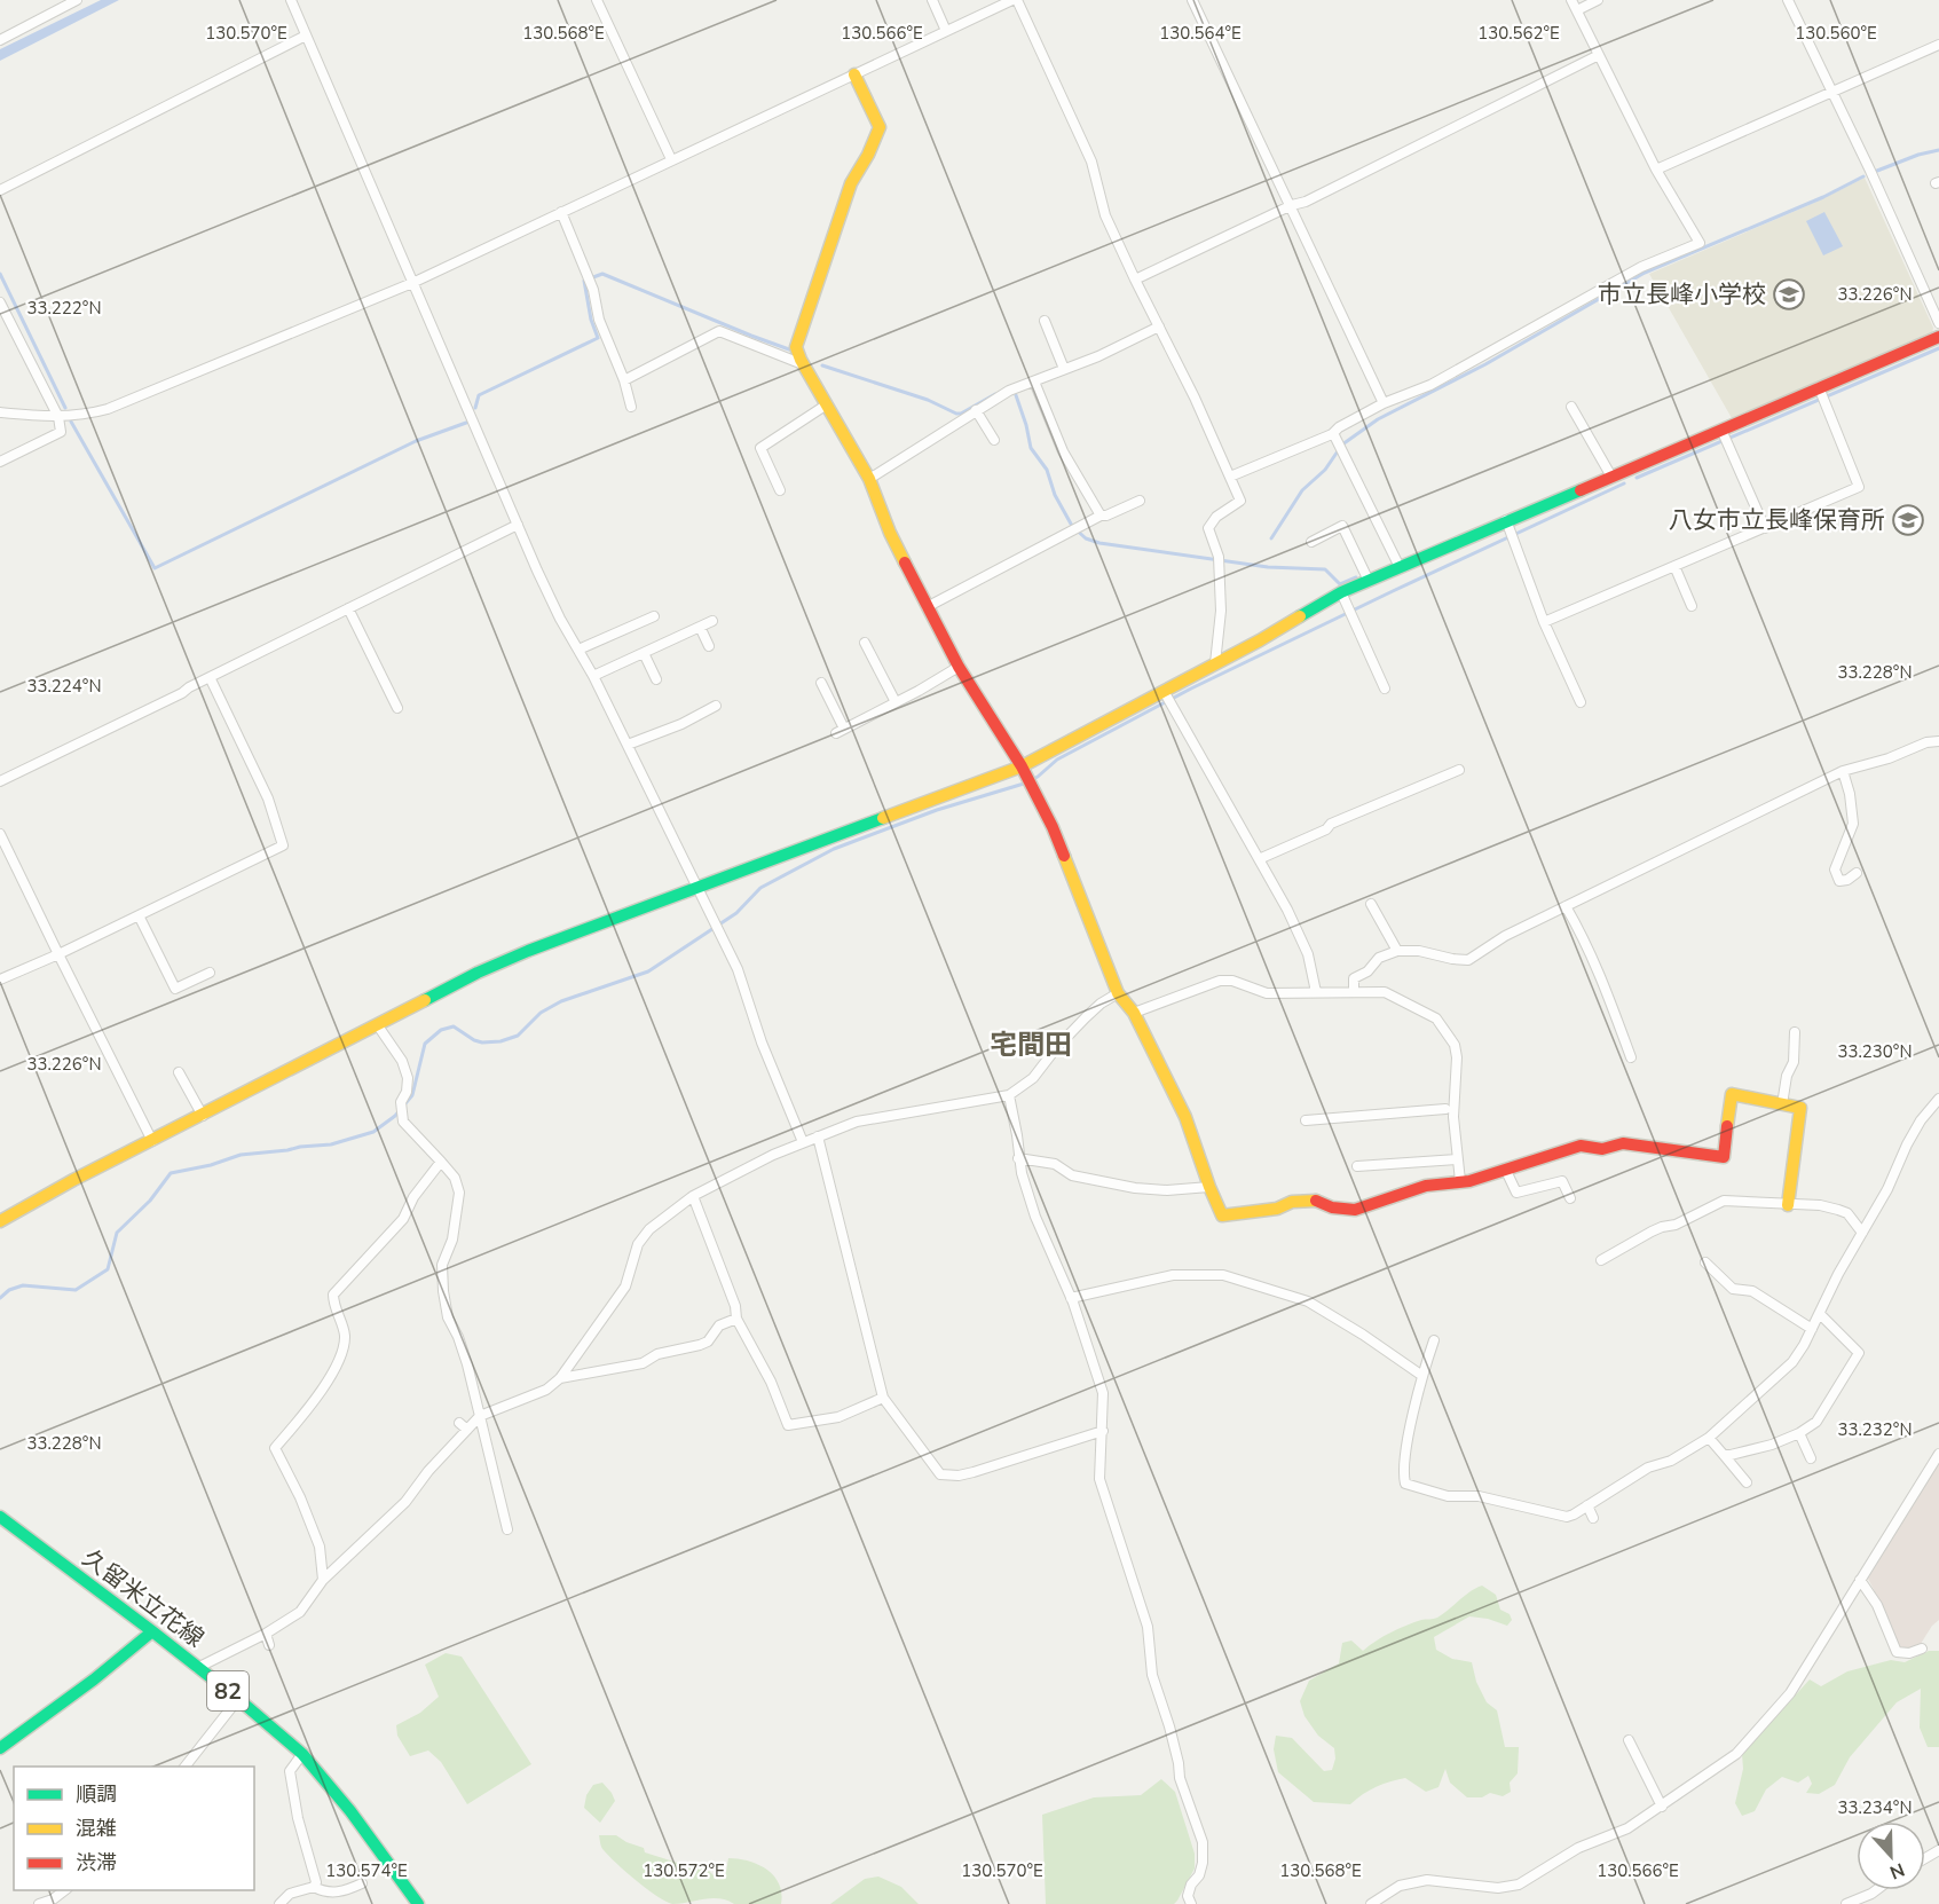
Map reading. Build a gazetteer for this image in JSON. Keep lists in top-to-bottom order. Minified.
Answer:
{"streets":{"street":["久留米立花線","82"]},"districts":["宅間田"],"places":{"school or university":["市立長峰小学校","八女市立長峰保育所"]},"legend":["順調","混雑","渋滞"],"north":"bottom","coordinates":["130.570°E","130.568°E","130.566°E","130.564°E","130.560°E","130.562°E","33.226°N","33.222°N","33.228°N","33.224°N","33.230°N","33.232°N","33.234°N","130.574°E","130.572°E"]}
